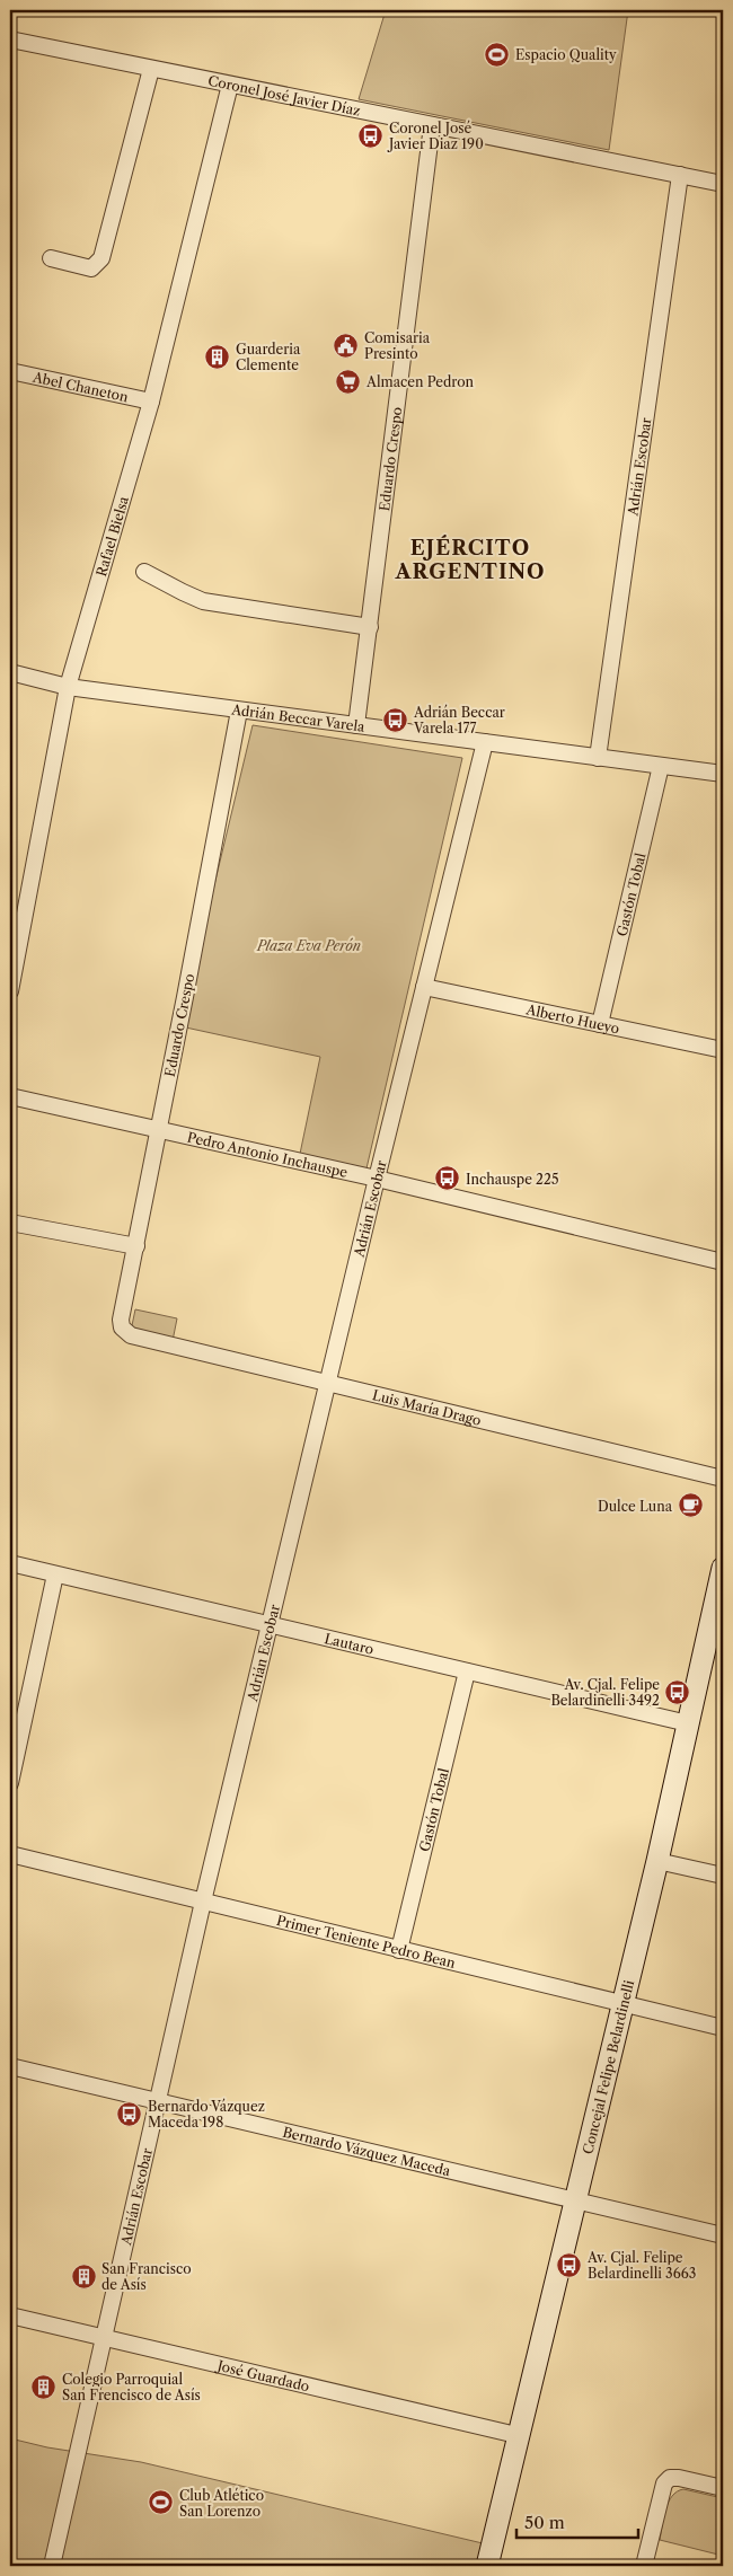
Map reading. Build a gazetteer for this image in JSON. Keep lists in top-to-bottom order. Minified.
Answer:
{"streets":{"main road":["Concejal Felipe Belardinelli"],"street":["Coronel José Javier Díaz","Abel Chaneton","Eduardo Crespo","Adrián Escobar","Rafael Bielsa","Adrián Beccar Varela","Gastón Tobal","Alberto Hueyo","Pedro Antonio Inchauspe","Luis María Drago","Lautaro","Primer Teniente Pedro Bean","Bernardo Vázquez Maceda","José Guardado"]},"crossings":[["Coronel José Javier Díaz","Eduardo Crespo"],["Coronel José Javier Díaz","Adrián Escobar"],["Coronel José Javier Díaz","Rafael Bielsa"],["Abel Chaneton","Rafael Bielsa"],["Eduardo Crespo","Adrián Beccar Varela"],["Eduardo Crespo","Pedro Antonio Inchauspe"],["Eduardo Crespo","Luis María Drago"],["Adrián Escobar","Adrián Beccar Varela"],["Adrián Escobar","Alberto Hueyo"],["Adrián Escobar","Pedro Antonio Inchauspe"],["Adrián Escobar","Luis María Drago"],["Adrián Escobar","Lautaro"],["Adrián Escobar","Primer Teniente Pedro Bean"],["Adrián Escobar","Bernardo Vázquez Maceda"],["Adrián Escobar","José Guardado"],["Rafael Bielsa","Adrián Beccar Varela"],["Adrián Beccar Varela","Gastón Tobal"],["Gastón Tobal","Alberto Hueyo"],["Gastón Tobal","Lautaro"],["Gastón Tobal","Primer Teniente Pedro Bean"],["Lautaro","Concejal Felipe Belardinelli"],["Primer Teniente Pedro Bean","Concejal Felipe Belardinelli"],["Concejal Felipe Belardinelli","Bernardo Vázquez Maceda"],["Concejal Felipe Belardinelli","José Guardado"]],"districts":["EJÉRCITO ARGENTINO"],"parks":["Plaza Eva Perón"],"places":{"sports":["Espacio Quality","Club Atlético San Lorenzo"],"bus stop":["Coronel José Javier Diaz 190","Adrián Beccar Varela 177","Inchauspe 225","Av. Cjal. Felipe Belardinelli 3492","Bernardo Vázquez Maceda 198","Av. Cjal. Felipe Belardinelli 3663"],"public building":["Comisaria Presinto"],"building":["Guarderia Clemente","San Francisco de Asís","Colegio Parroquial San Frencisco de Asís"],"supermarket":["Almacen Pedron"],"cafe":["Dulce Luna"]},"scale_bar":"50 m"}
